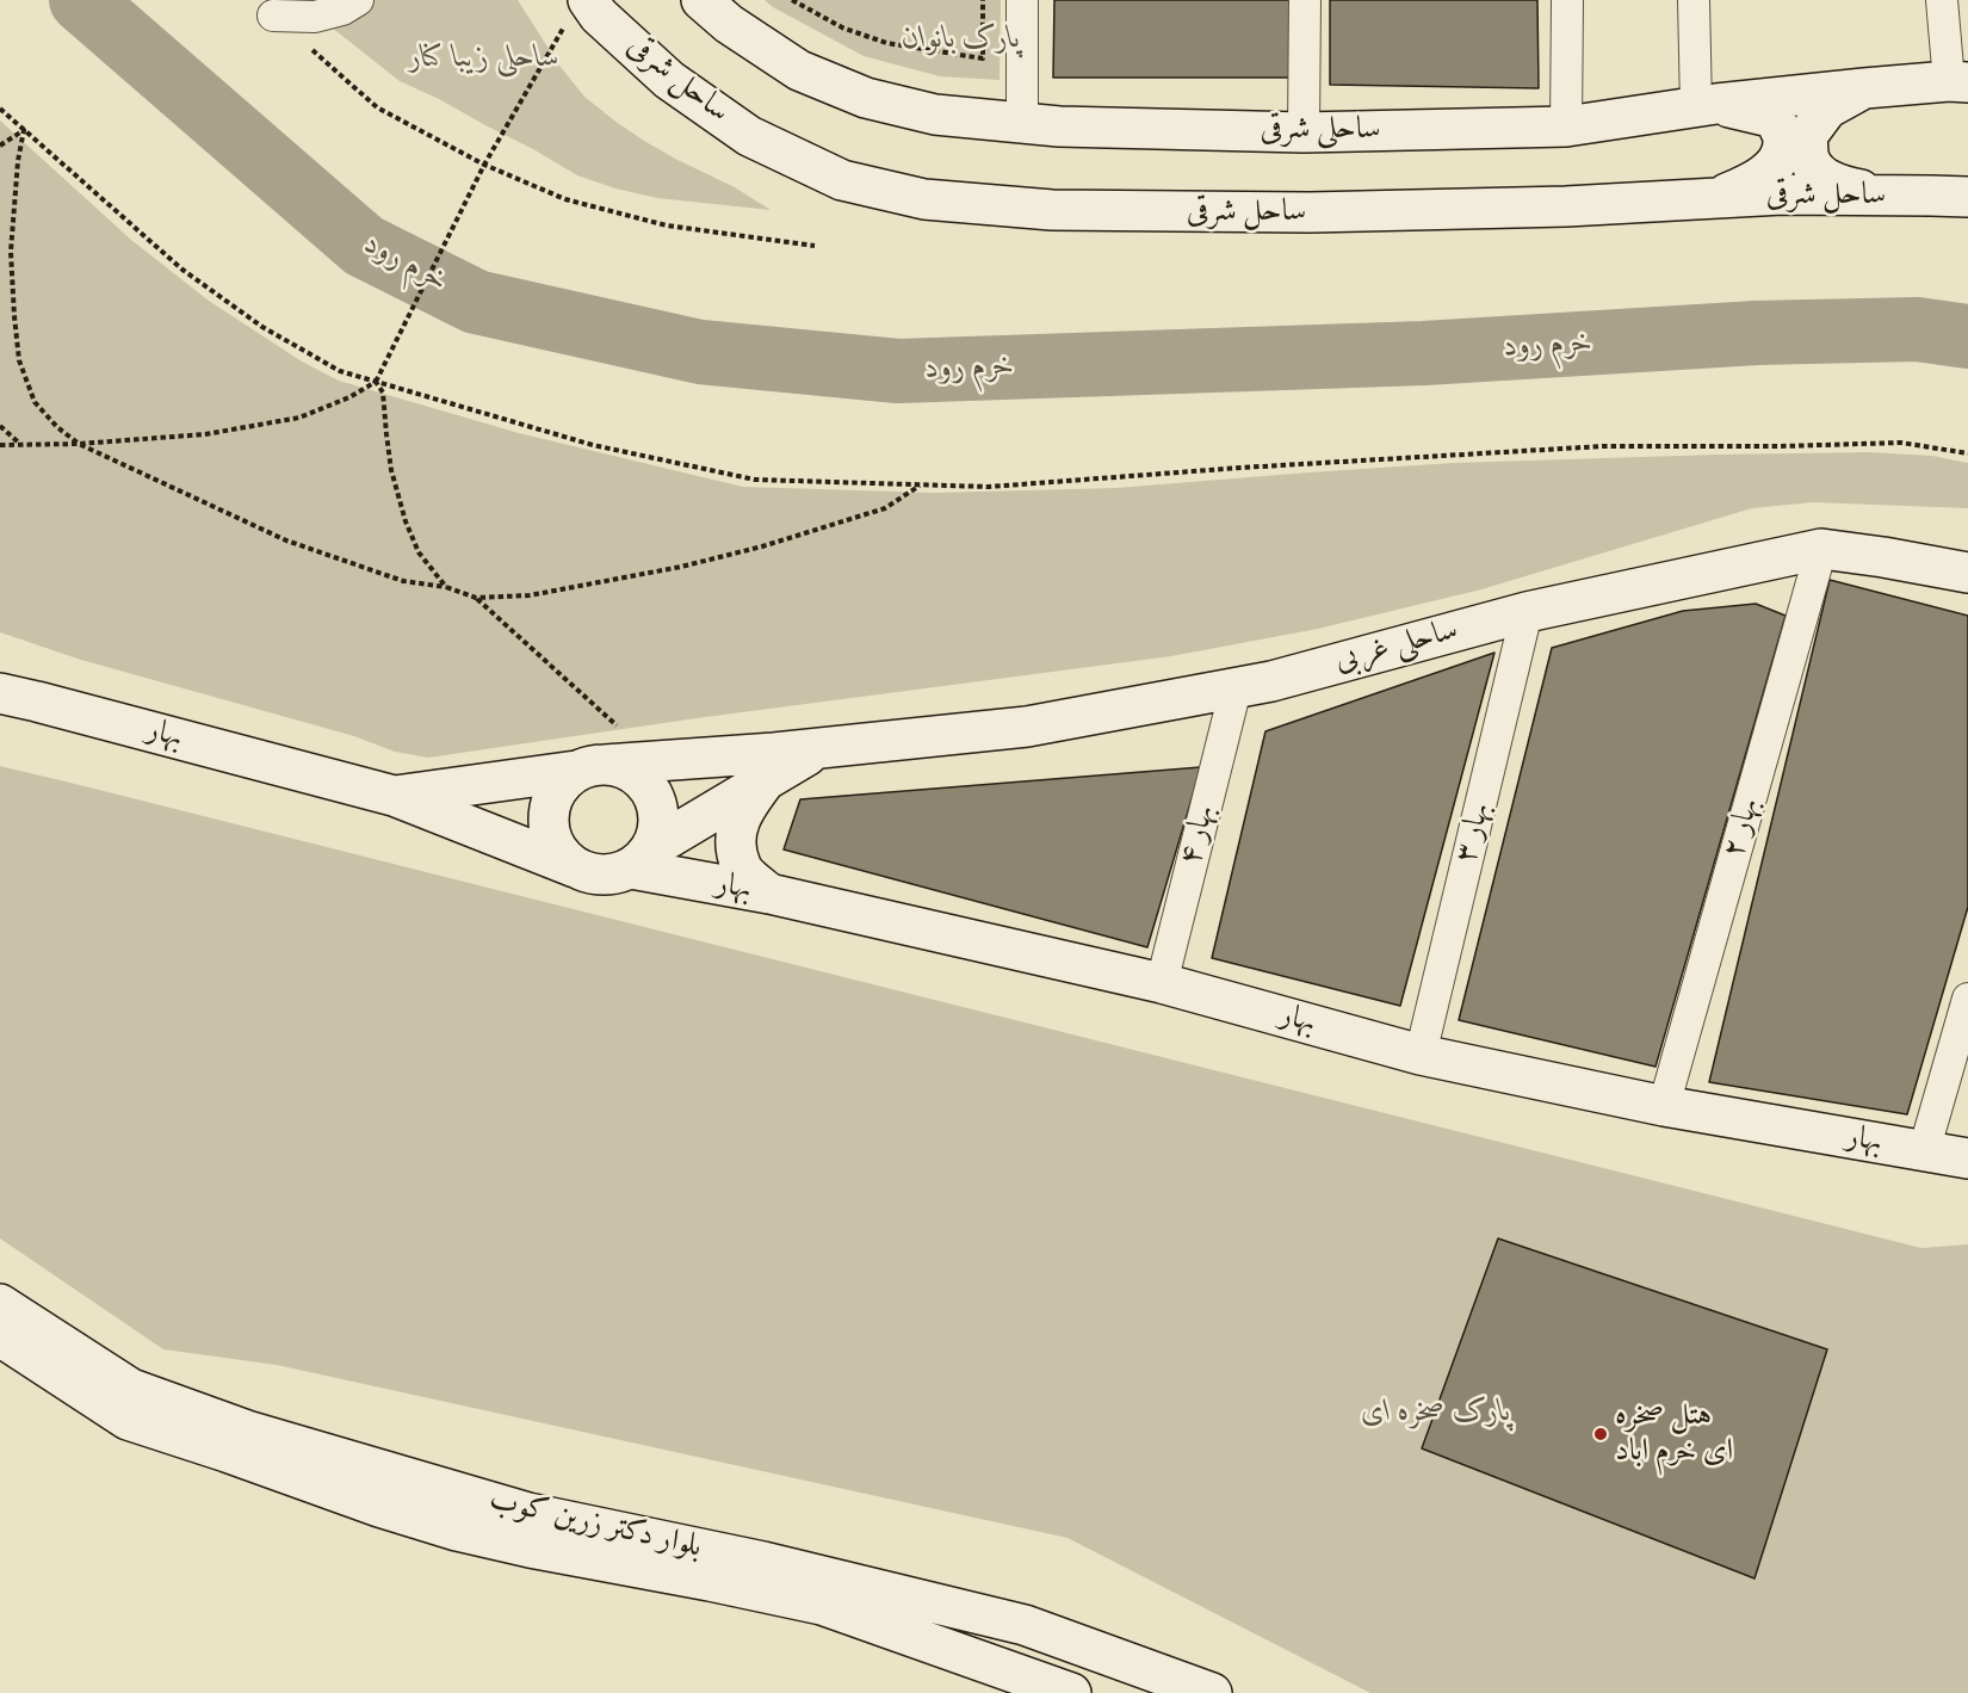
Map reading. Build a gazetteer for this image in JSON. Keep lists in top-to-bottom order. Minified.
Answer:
{"streets":{"main road":["ساحل شرقی","ساحلی شرقی","ساحلی غربی","بهار","بلوار دکتر زرین کوب"],"street":["بهار ۲","بهار ۳","بهار ۴"]},"crossings":[["ساحلی غربی","بهار"],["ساحلی غربی","بهار ۲"],["ساحلی غربی","بهار ۳"],["ساحلی غربی","بهار ۴"],["بهار","بهار ۲"],["بهار","بهار ۳"],["بهار","بهار ۴"]],"water":["خرم رود"],"parks":["پارک بانوان","ساحلی زیبا کنار","پارک صخره ای"],"places":["هتل صخره ای خرم اباد"]}
